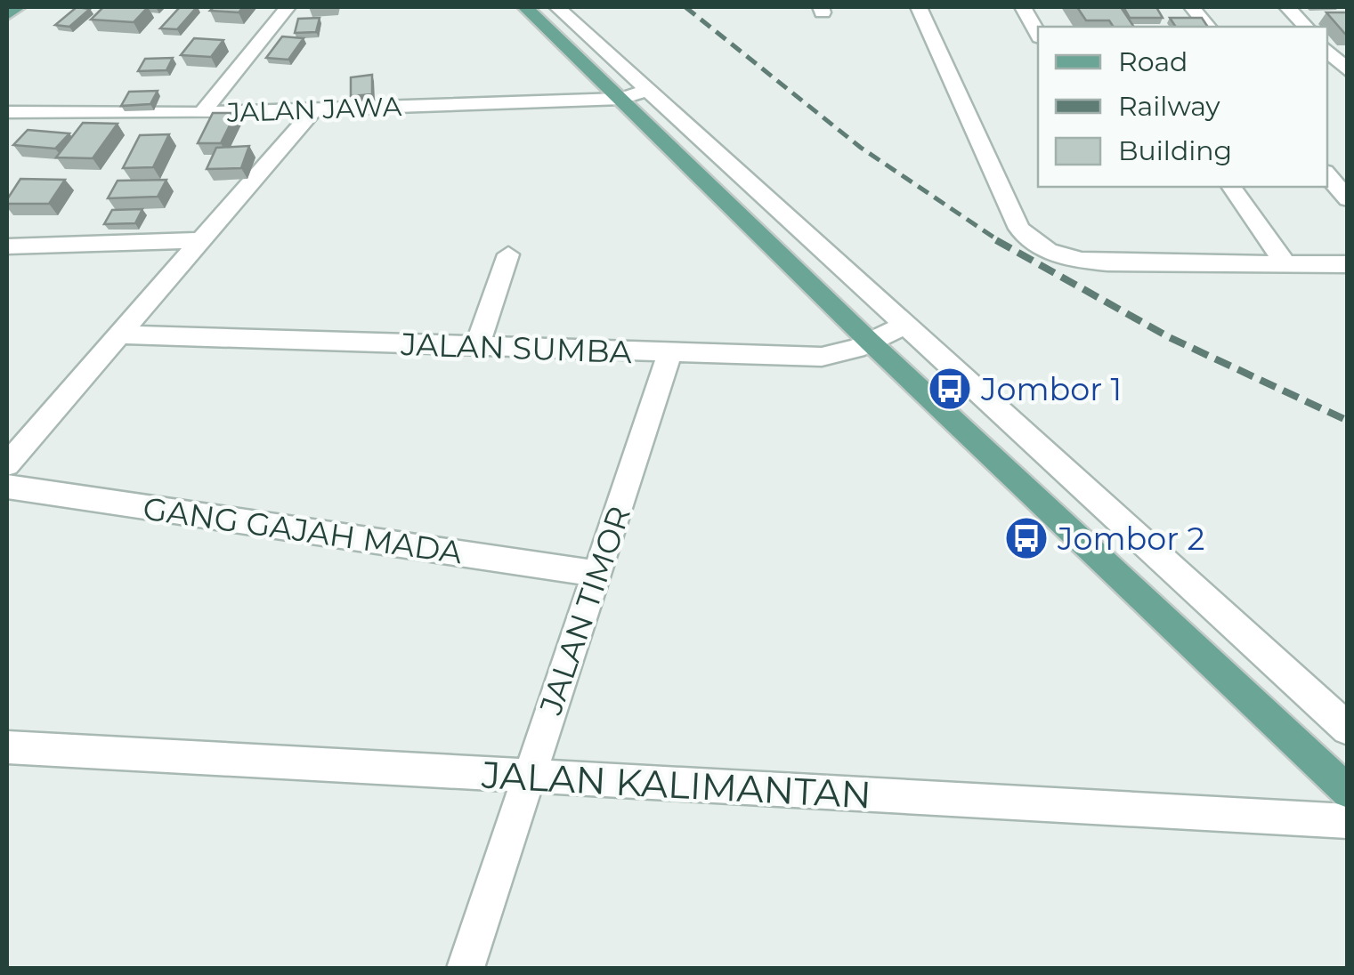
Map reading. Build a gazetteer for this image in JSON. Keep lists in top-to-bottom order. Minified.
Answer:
{"streets":{"street":["JALAN JAWA","JALAN SUMBA","GANG GAJAH MADA","JALAN TIMOR","JALAN KALIMANTAN"]},"crossings":[["JALAN SUMBA","JALAN TIMOR"],["GANG GAJAH MADA","JALAN TIMOR"],["JALAN TIMOR","JALAN KALIMANTAN"]],"places":{"bus stop":["Jombor 1","Jombor 2"]},"legend":["Road","Railway","Building"]}
